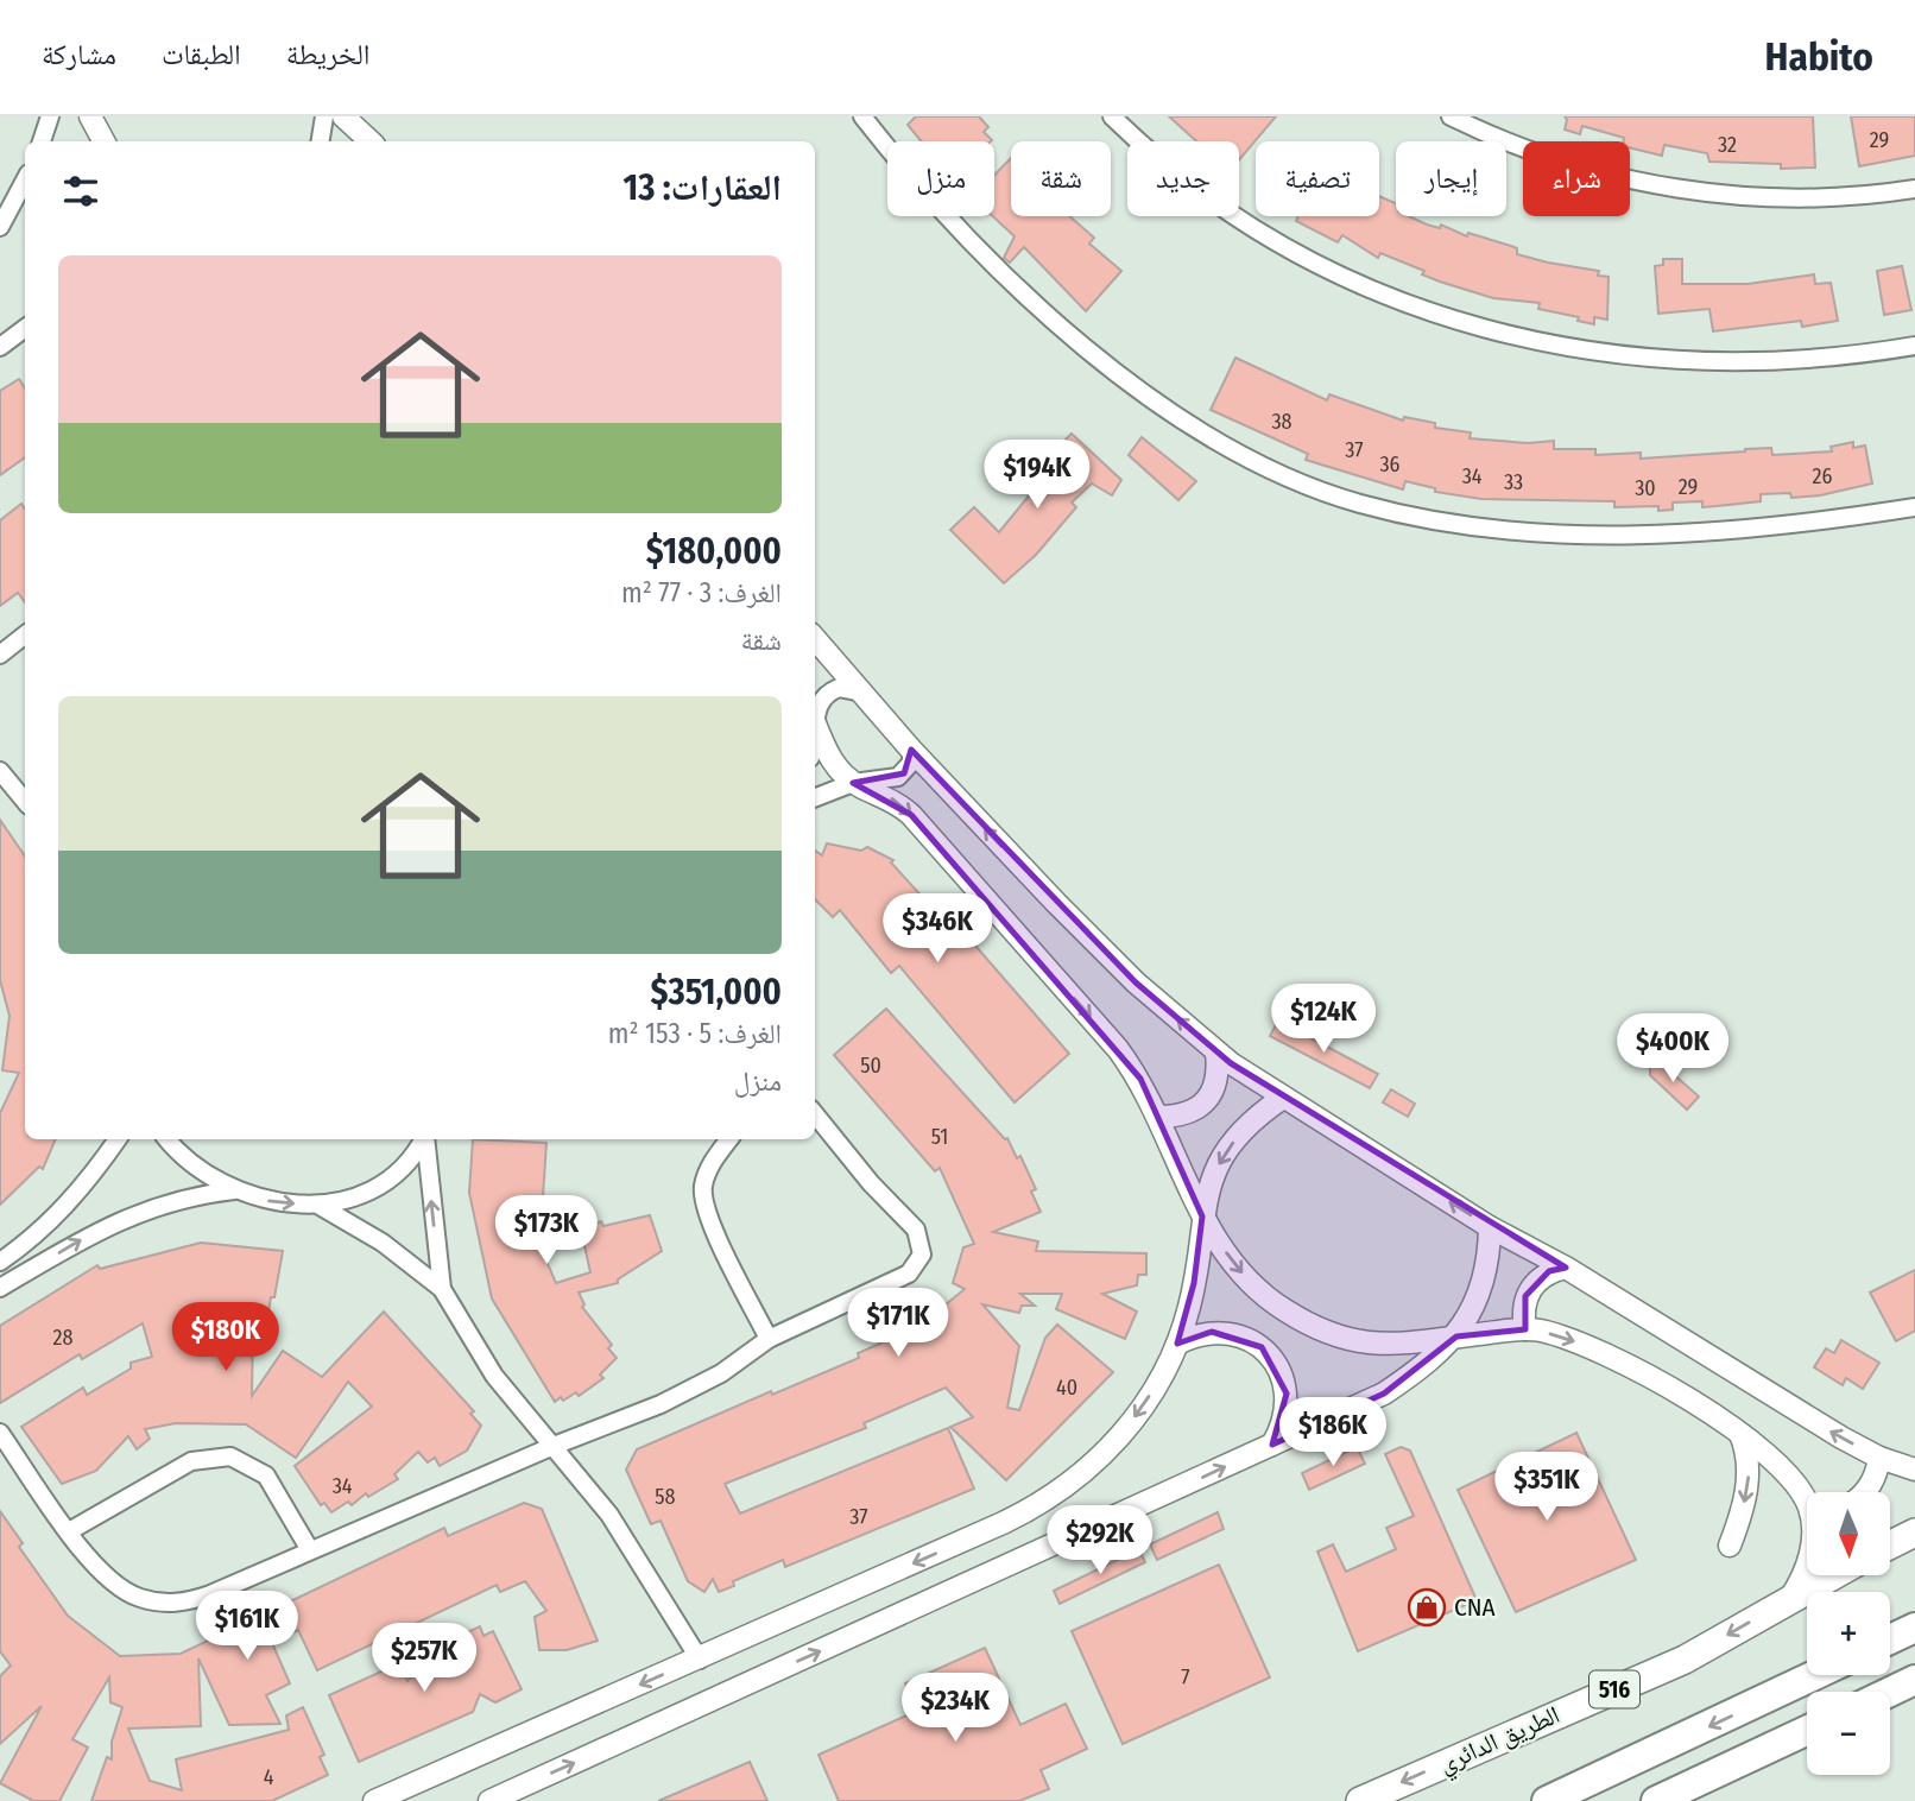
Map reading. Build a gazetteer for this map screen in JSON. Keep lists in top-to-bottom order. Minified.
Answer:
{"streets":{"highway":["516","الطريق الدائري"]},"places":{"shop":["CNA"]},"house_numbers":["29","32","38","37","36","34","26","33","29","30","50","51","28","40","34","58","37","7","4"],"north":"bottom","page":{"header":"Habito","nav":["الخريطة","الطبقات","مشاركة"],"chip":["شراء","إيجار","تصفية","جديد","شقة","منزل"],"heading":"العقارات: 13","list":[{"name":"$180,000","note":"الغرف: 3 · 77 m² · شقة"},{"name":"$351,000","note":"الغرف: 5 · 153 m² · منزل"}],"price":["$194K","$346K","$124K","$400K","$173K","$171K","$180K","$186K","$351K","$292K","$161K","$257K","$234K"],"map_buttons":["+","−"]}}
